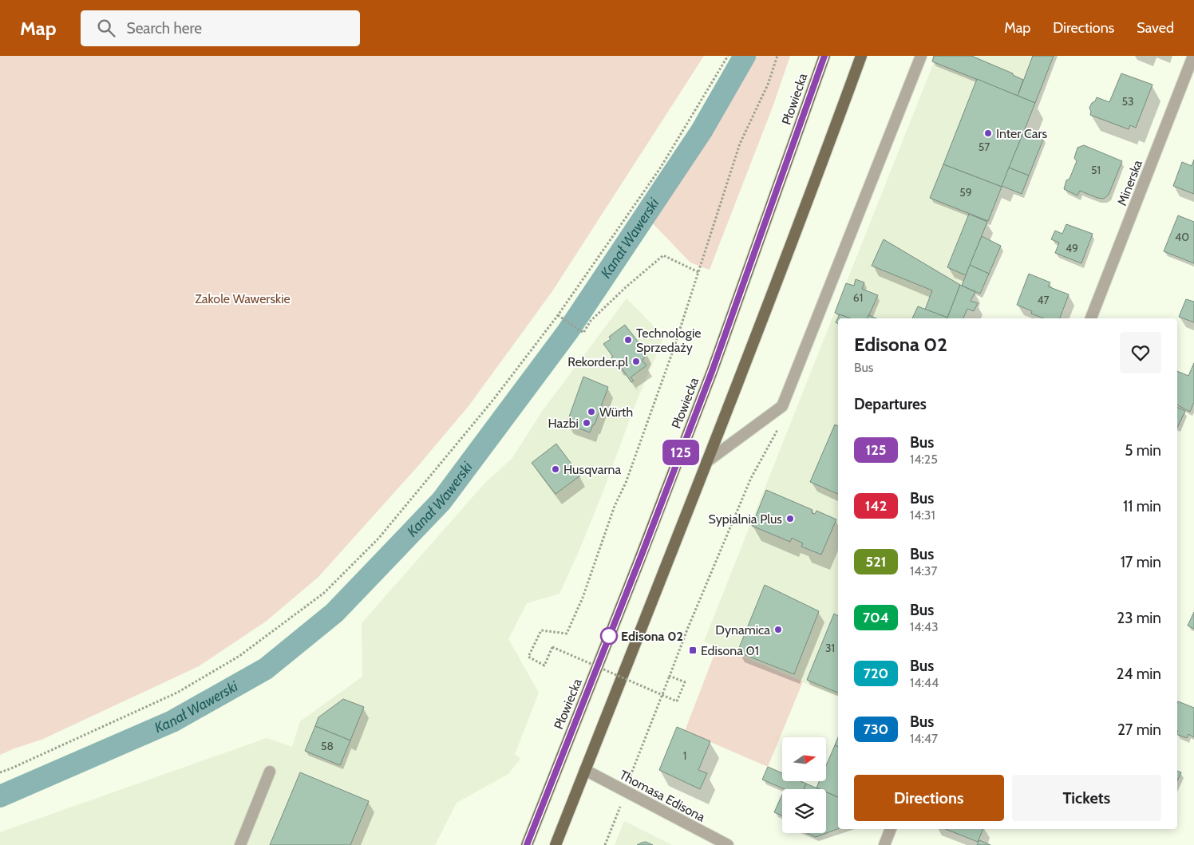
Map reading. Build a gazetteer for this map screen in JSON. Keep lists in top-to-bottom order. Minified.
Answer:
{"streets":{"main road":["Płowiecka"],"street":["Minerska","Thomasa Edisona"]},"water":["Kanał Wawerski"],"parks":["Zakole Wawerskie"],"places":{"other":["Inter Cars","Technologie Sprzedaży","Rekorder.pl","Würth","Hazbi","Husqvarna","Sypialnia Plus","Dynamica","Edisona 02"],"transit":["Edisona 01"]},"lines":["bus line 125"],"house_numbers":["53","57","51","59","40","49","61","47","31","58","1"],"north":"right","page":{"header":"Map","search":"Search here","nav":["Map","Directions","Saved"],"on_map":"125","heading":[["Edisona 02","Bus"],"Departures"],"list":[{"mark":"125","name":"Bus","note":"14:25","value":"5 min"},{"mark":"142","name":"Bus","note":"14:31","value":"11 min"},{"mark":"521","name":"Bus","note":"14:37","value":"17 min"},{"mark":"704","name":"Bus","note":"14:43","value":"23 min"},{"mark":"720","name":"Bus","note":"14:44","value":"24 min"},{"mark":"730","name":"Bus","note":"14:47","value":"27 min"}],"buttons":["Directions","Tickets"]}}
